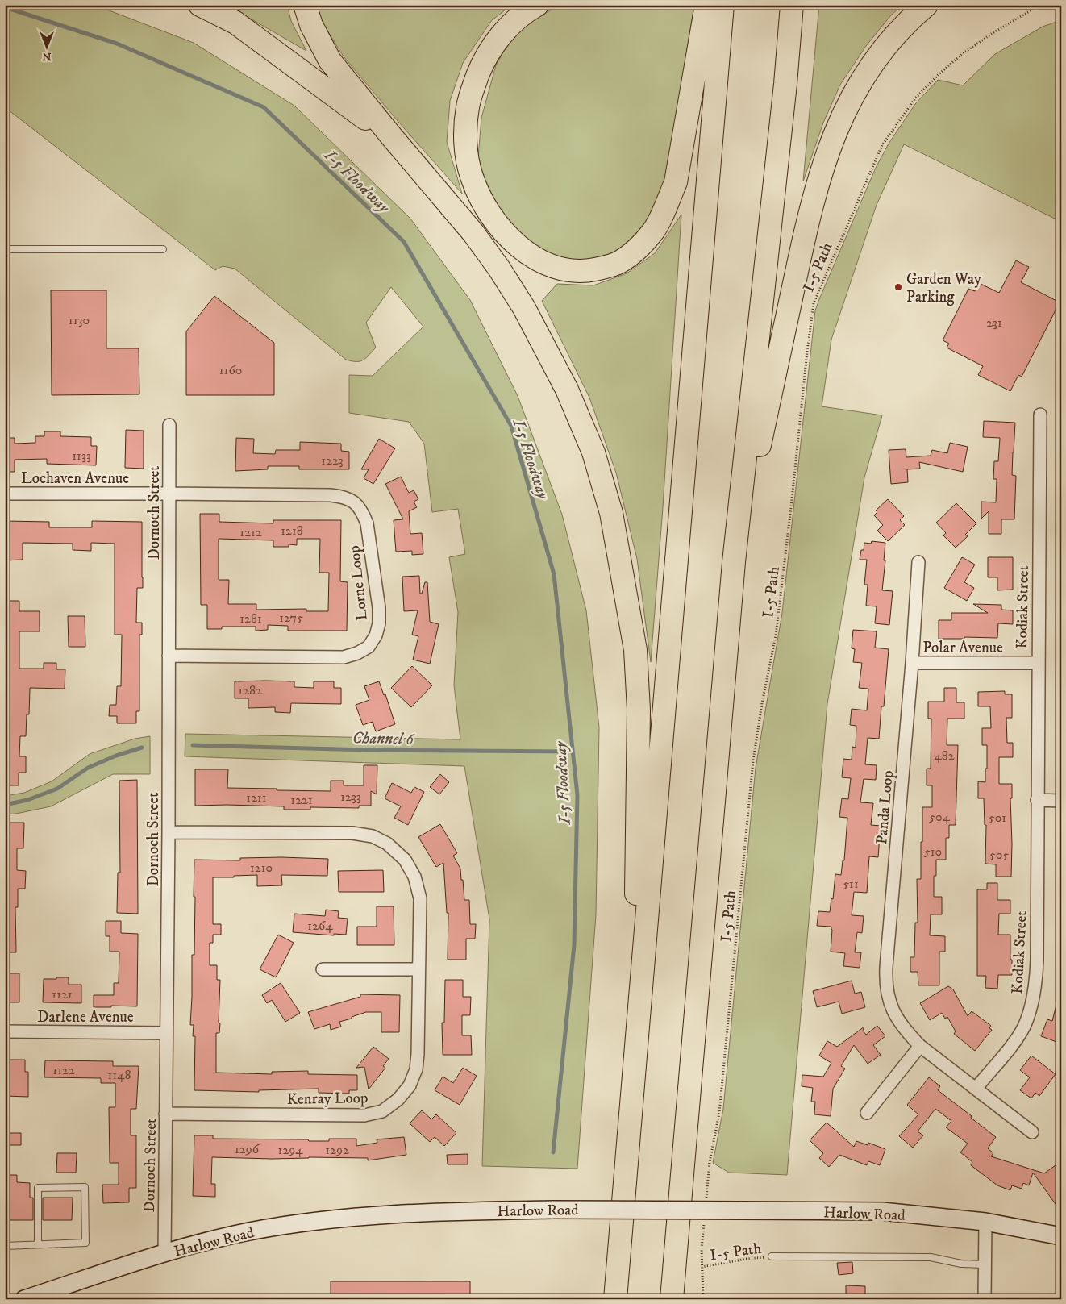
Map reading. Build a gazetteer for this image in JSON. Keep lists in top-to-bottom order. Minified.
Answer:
{"streets":{"main road":["Harlow Road"],"street":["Lochaven Avenue","Dornoch Street","Lorne Loop","Kodiak Street","Polar Avenue","Panda Loop","Darlene Avenue","Kenray Loop"],"path":["I-5 Path"]},"crossings":[["Lochaven Avenue","Dornoch Street"],["Lochaven Avenue","Lorne Loop"],["Dornoch Street","Lorne Loop"],["Dornoch Street","Darlene Avenue"],["Dornoch Street","Kenray Loop"],["Dornoch Street","Harlow Road"],["Kodiak Street","Polar Avenue"],["Kodiak Street","Panda Loop"],["Polar Avenue","Panda Loop"]],"water":["I-5 Floodway","Channel 6"],"places":["Garden Way Parking"],"house_numbers":["1130","231","1160","1133","1223","1218","1212","1275","1281","1282","482","1233","1211","1221","504","501","510","505","1210","511","1264","1121","1122","1148","1296","1294","1292"],"north":"bottom"}
